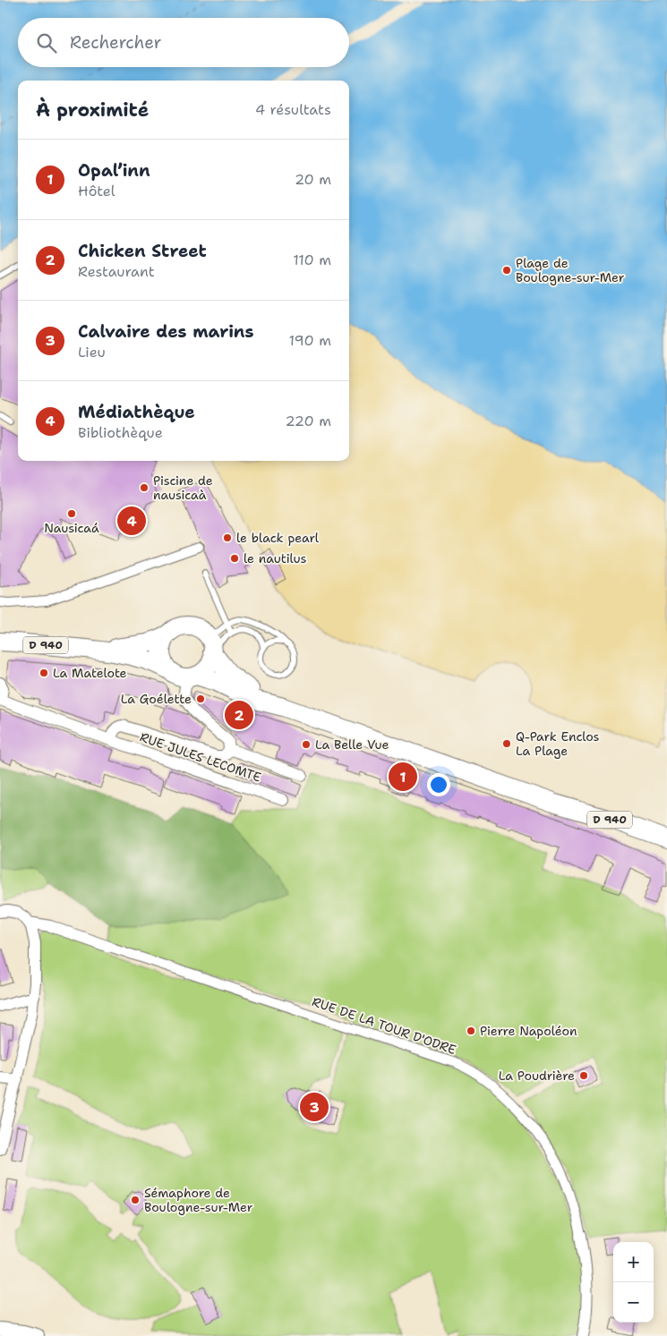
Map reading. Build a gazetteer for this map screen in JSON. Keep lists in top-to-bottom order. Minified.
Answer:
{"streets":{"main road":["D 940"],"street":["RUE JULES LECOMTE","RUE DE LA TOUR D'ODRE"]},"crossings":[["D 940","RUE JULES LECOMTE"]],"places":["Plage de Boulogne-sur-Mer","Piscine de nausicaà","Nausicaá","le black pearl","le nautilus","La Matelote","La Goélette","Q-Park Enclos La Plage","La Belle Vue","Pierre Napoléon","La Poudrière","Sémaphore de Boulogne-sur-Mer"],"page":{"search":"Rechercher","heading":["À proximité","4 résultats"],"list":[{"mark":"1","name":"Opal’inn","note":"Hôtel","value":"20 m"},{"mark":"2","name":"Chicken Street","note":"Restaurant","value":"110 m"},{"mark":"3","name":"Calvaire des marins","note":"Lieu","value":"190 m"},{"mark":"4","name":"Médiathèque","note":"Bibliothèque","value":"220 m"}],"pins":["4","2","1","3"],"map_buttons":["+","−"]}}
